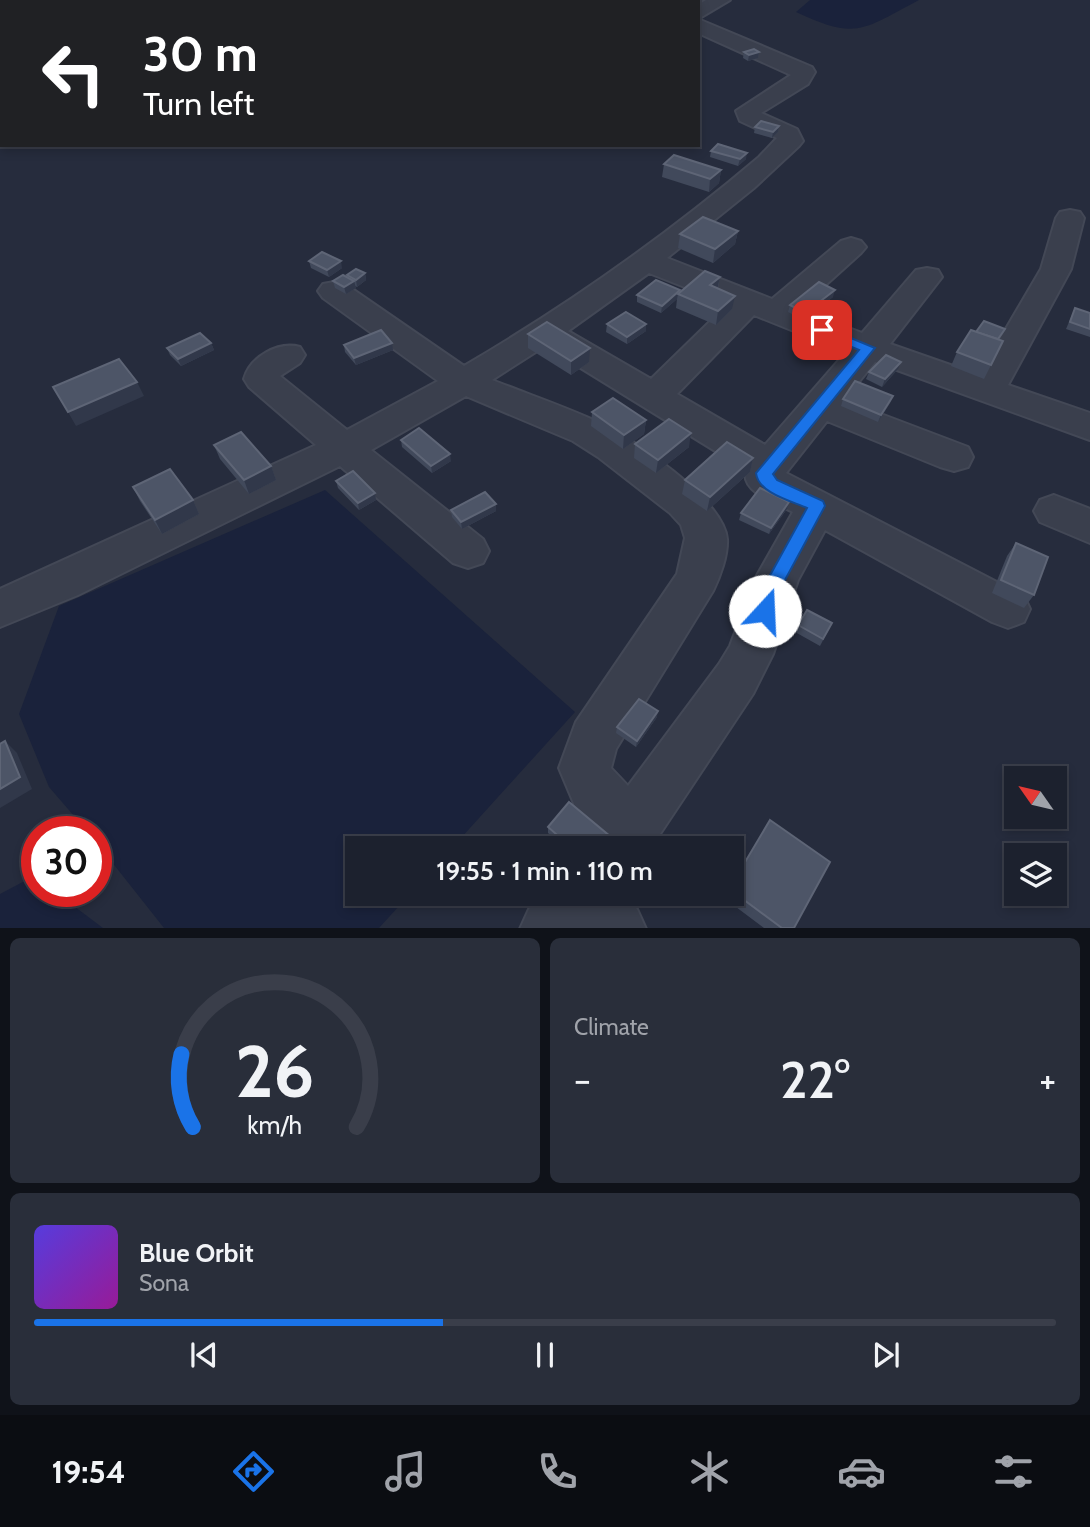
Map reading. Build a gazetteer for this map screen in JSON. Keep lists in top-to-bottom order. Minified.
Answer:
{"north":"top left","page":{"turn":["30 m","Turn left"],"limit":"30","trip":"19:55 · 1 min · 110 m","tile":"Climate","heat":["−","22°","+"],"song":["Blue Orbit","Sona"],"tabs":"19:54","gauge":["26","km/h"]}}
